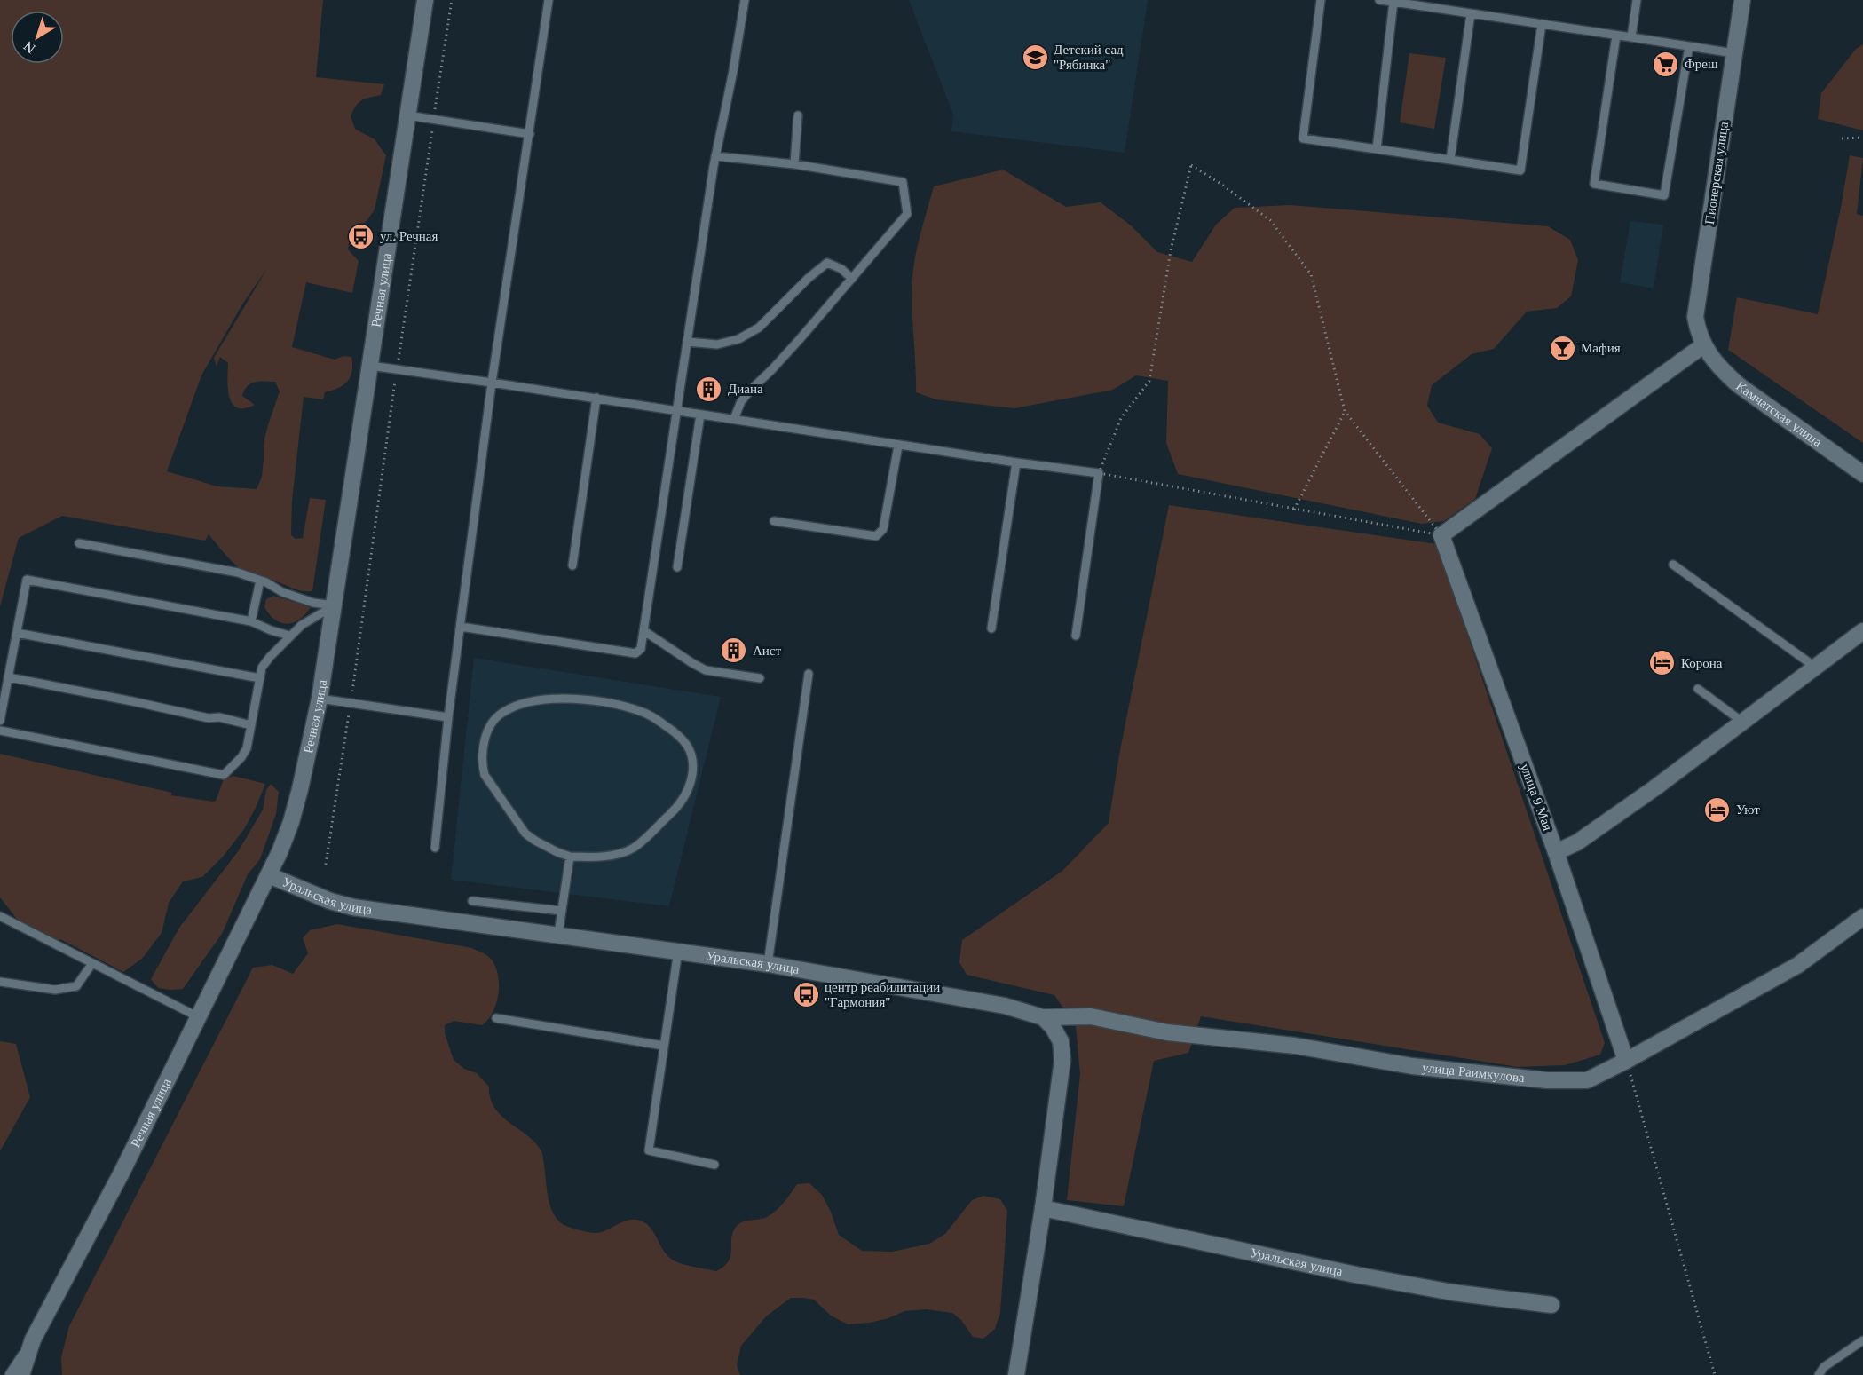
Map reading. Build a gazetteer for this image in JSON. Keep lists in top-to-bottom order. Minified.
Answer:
{"streets":{"street":["Пионерская улица","Речная улица","Камчатская улица","улица 9 Мая","Уральская улица","улица Раимкулова"]},"crossings":[["Пионерская улица","Камчатская улица"],["Речная улица","Уральская улица"],["улица 9 Мая","улица Раимкулова"],["Уральская улица","улица Раимкулова"]],"places":{"school or university":["Детский сад \"Рябинка\""],"supermarket":["Фреш"],"bus stop":["ул. Речная","центр реабилитации \"Гармония\""],"bar":["Мафия"],"building":["Диана","Аист"],"hotel":["Корона","Уют"]},"north":"bottom left"}
